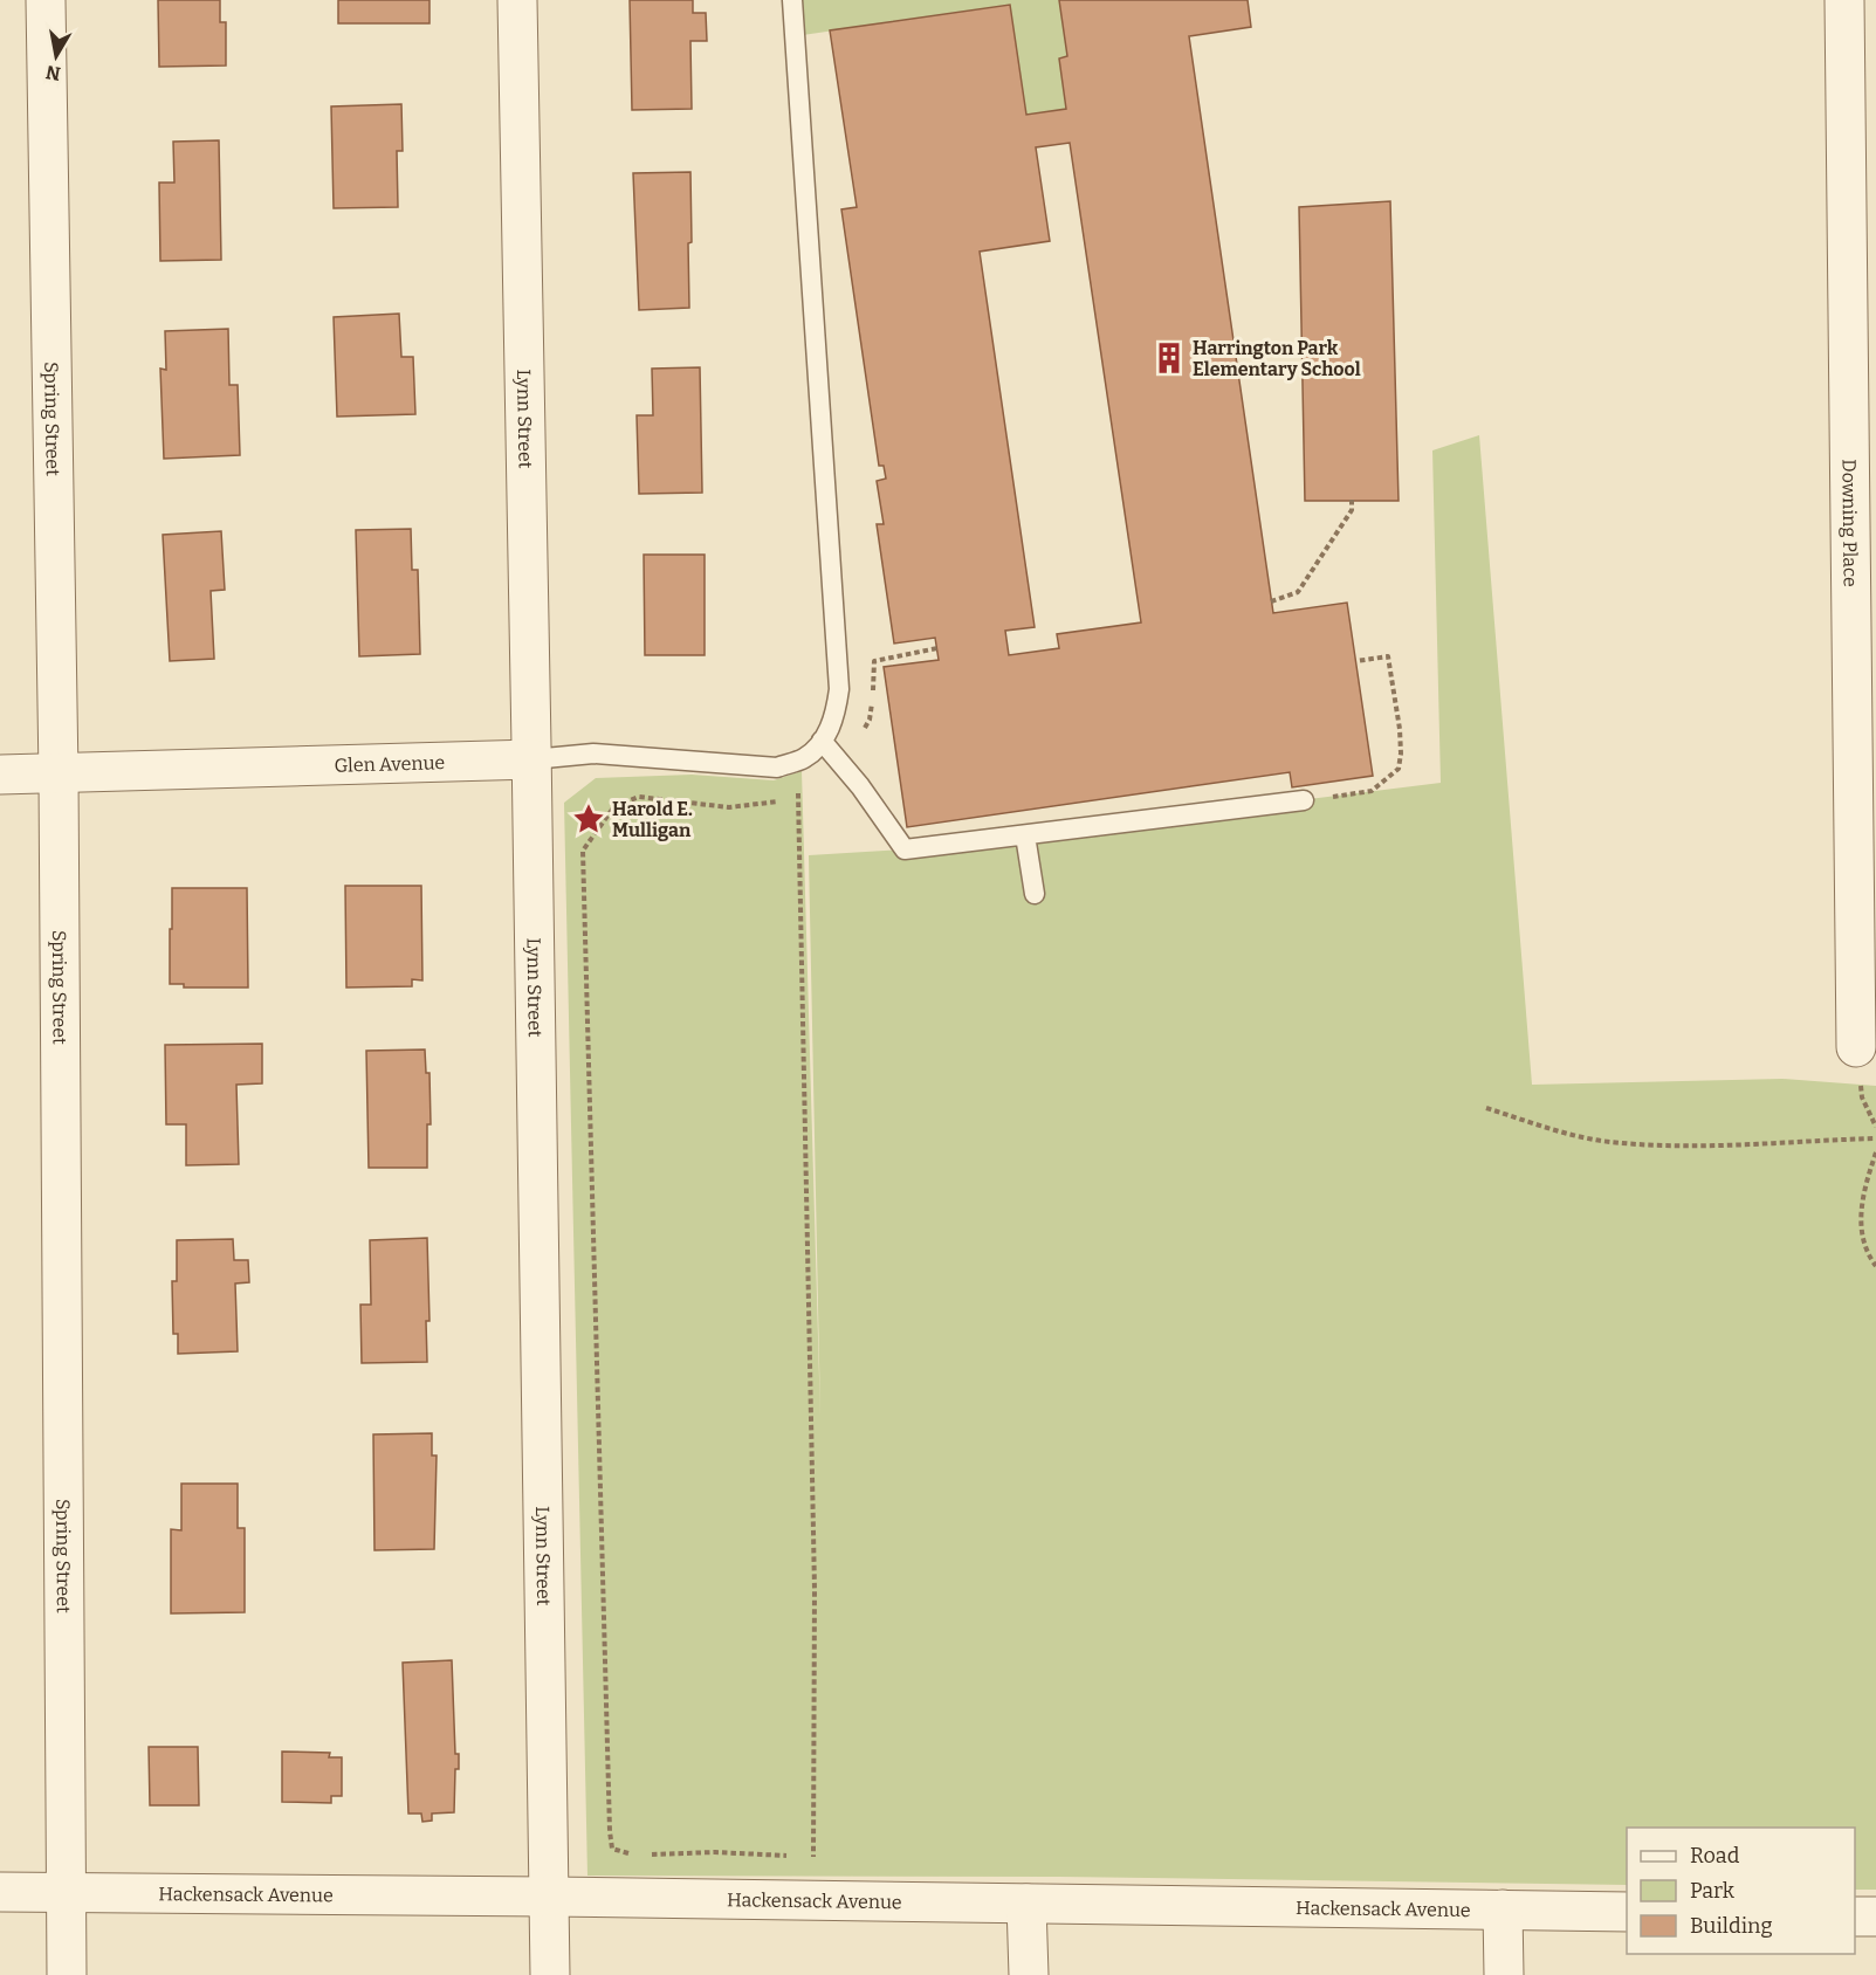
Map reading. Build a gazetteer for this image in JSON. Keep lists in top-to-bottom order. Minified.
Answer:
{"streets":{"street":["Spring Street","Lynn Street","Downing Place","Glen Avenue","Hackensack Avenue"]},"crossings":[["Spring Street","Glen Avenue"],["Spring Street","Hackensack Avenue"],["Lynn Street","Glen Avenue"],["Lynn Street","Hackensack Avenue"]],"places":{"building":["Harrington Park Elementary School"],"place":["Harold E. Mulligan"]},"legend":["Road","Park","Building"],"north":"bottom"}
